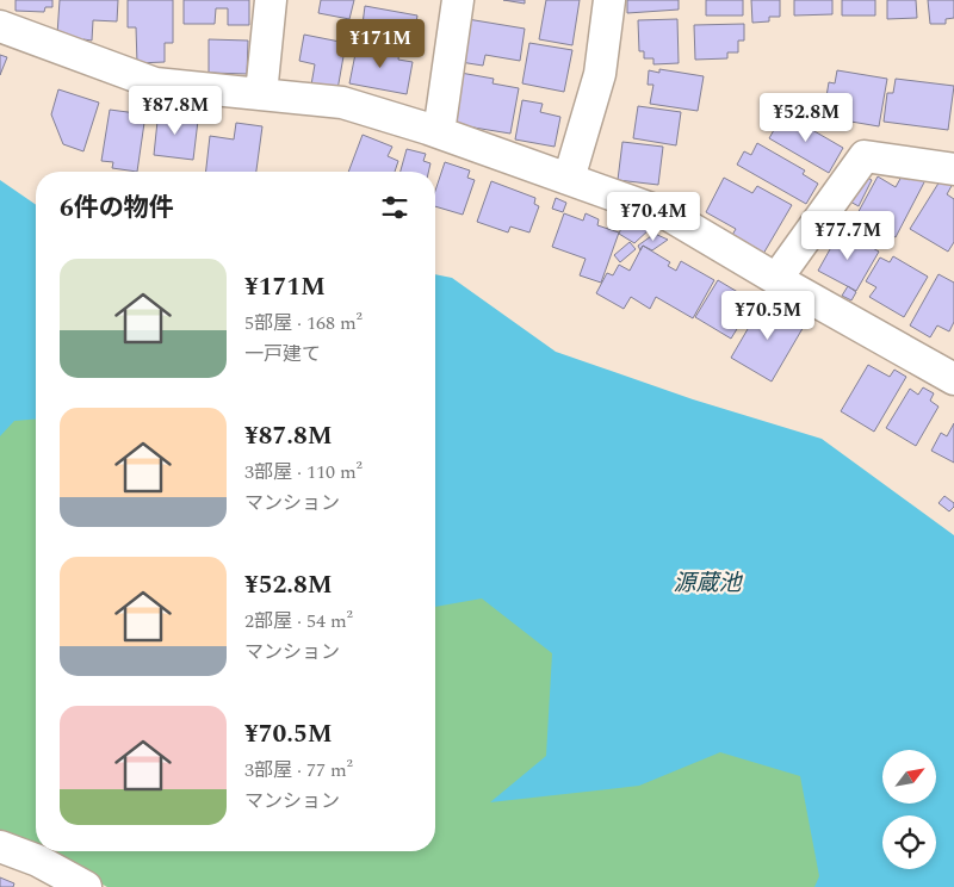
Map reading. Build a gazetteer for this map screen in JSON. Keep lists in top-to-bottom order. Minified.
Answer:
{"water":["源蔵池"],"north":"top right","page":{"price":["¥171M","¥87.8M","¥52.8M","¥70.4M","¥77.7M","¥70.5M"],"heading":"6件の物件","list":[{"name":"¥171M","note":"5部屋 · 168 m² · 一戸建て"},{"name":"¥87.8M","note":"3部屋 · 110 m² · マンション"},{"name":"¥52.8M","note":"2部屋 · 54 m² · マンション"},{"name":"¥70.5M","note":"3部屋 · 77 m² · マンション"}]}}
